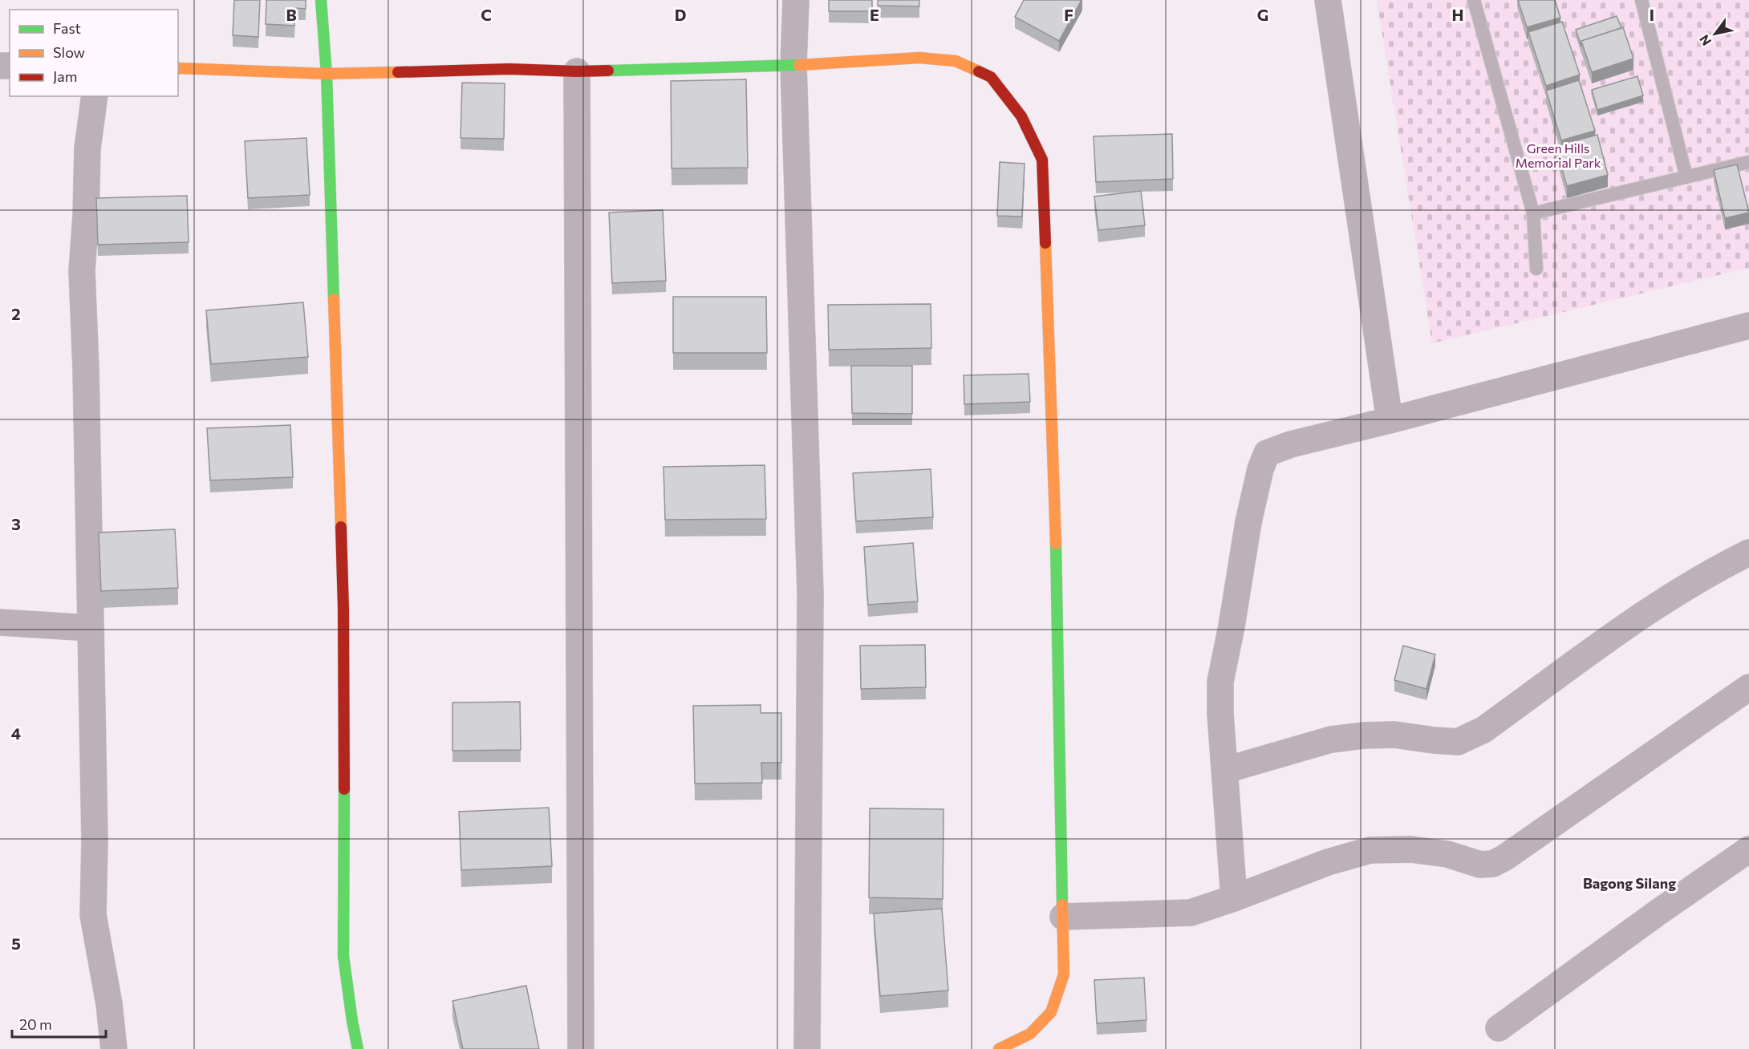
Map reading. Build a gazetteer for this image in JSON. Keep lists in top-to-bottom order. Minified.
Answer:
{"districts":["Bagong Silang"],"parks":["Green Hills Memorial Park"],"legend":["Fast","Slow","Jam"],"scale_bar":"20 m","north":"bottom left","grid":{"columns":["B","C","D","E","F","G","H","I"],"rows":["2","3","4","5"]}}
